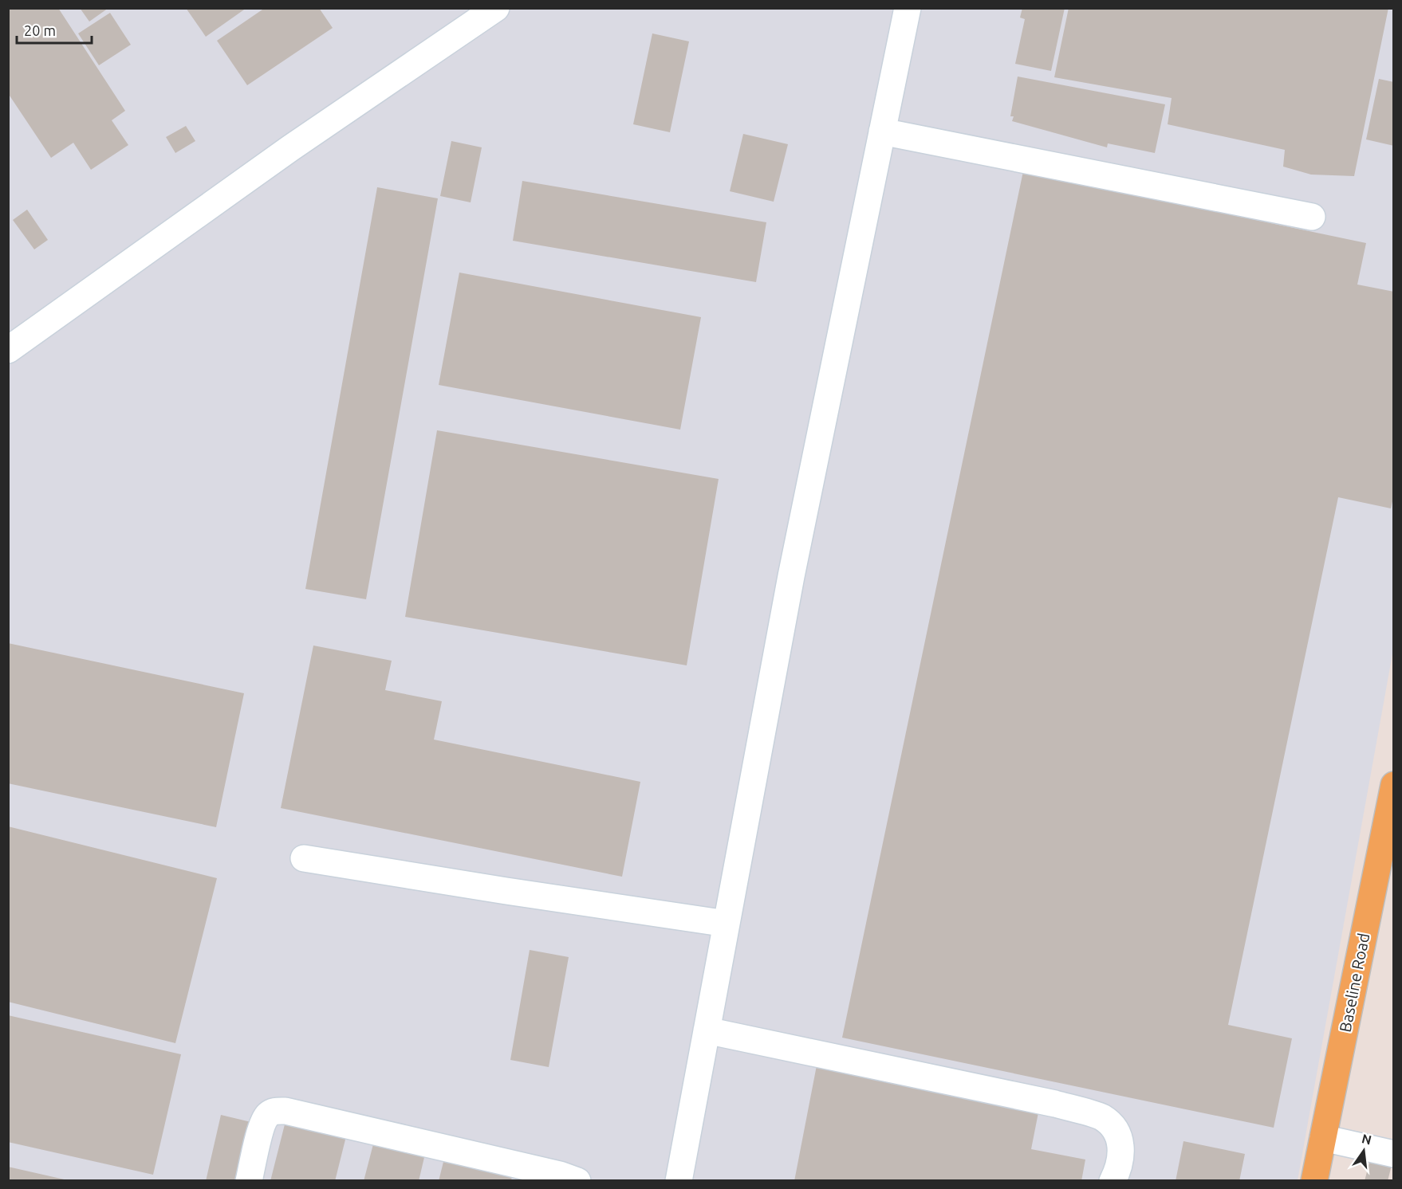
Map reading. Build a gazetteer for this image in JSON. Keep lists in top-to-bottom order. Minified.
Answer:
{"streets":{"main road":["Baseline Road"]},"scale_bar":"20 m","north":"top"}
